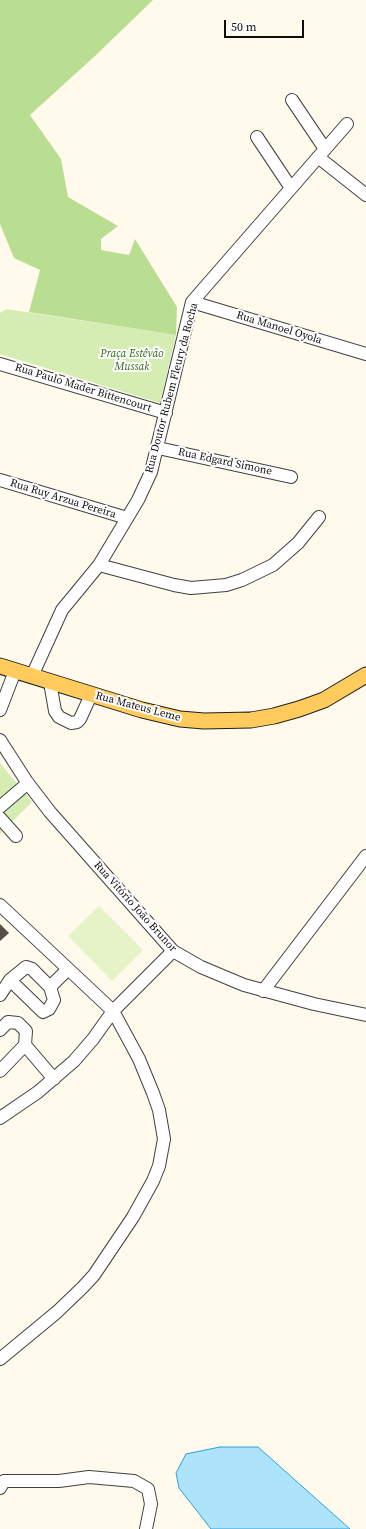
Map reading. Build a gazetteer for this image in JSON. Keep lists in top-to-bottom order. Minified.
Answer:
{"streets":{"main road":["Rua Mateus Leme"],"street":["Rua Manoel Oyola","Rua Paulo Mader Bittencourt","Rua Doutor Rubem Fleury da Rocha","Rua Edgard Simone","Rua Ruy Arzua Pereira","Rua Vitório João Brunor"]},"crossings":[["Rua Manoel Oyola","Rua Doutor Rubem Fleury da Rocha"],["Rua Paulo Mader Bittencourt","Rua Doutor Rubem Fleury da Rocha"],["Rua Doutor Rubem Fleury da Rocha","Rua Edgard Simone"],["Rua Doutor Rubem Fleury da Rocha","Rua Ruy Arzua Pereira"],["Rua Doutor Rubem Fleury da Rocha","Rua Mateus Leme"]],"parks":["Praça Estêvão Mussak"],"scale_bar":"50 m"}
